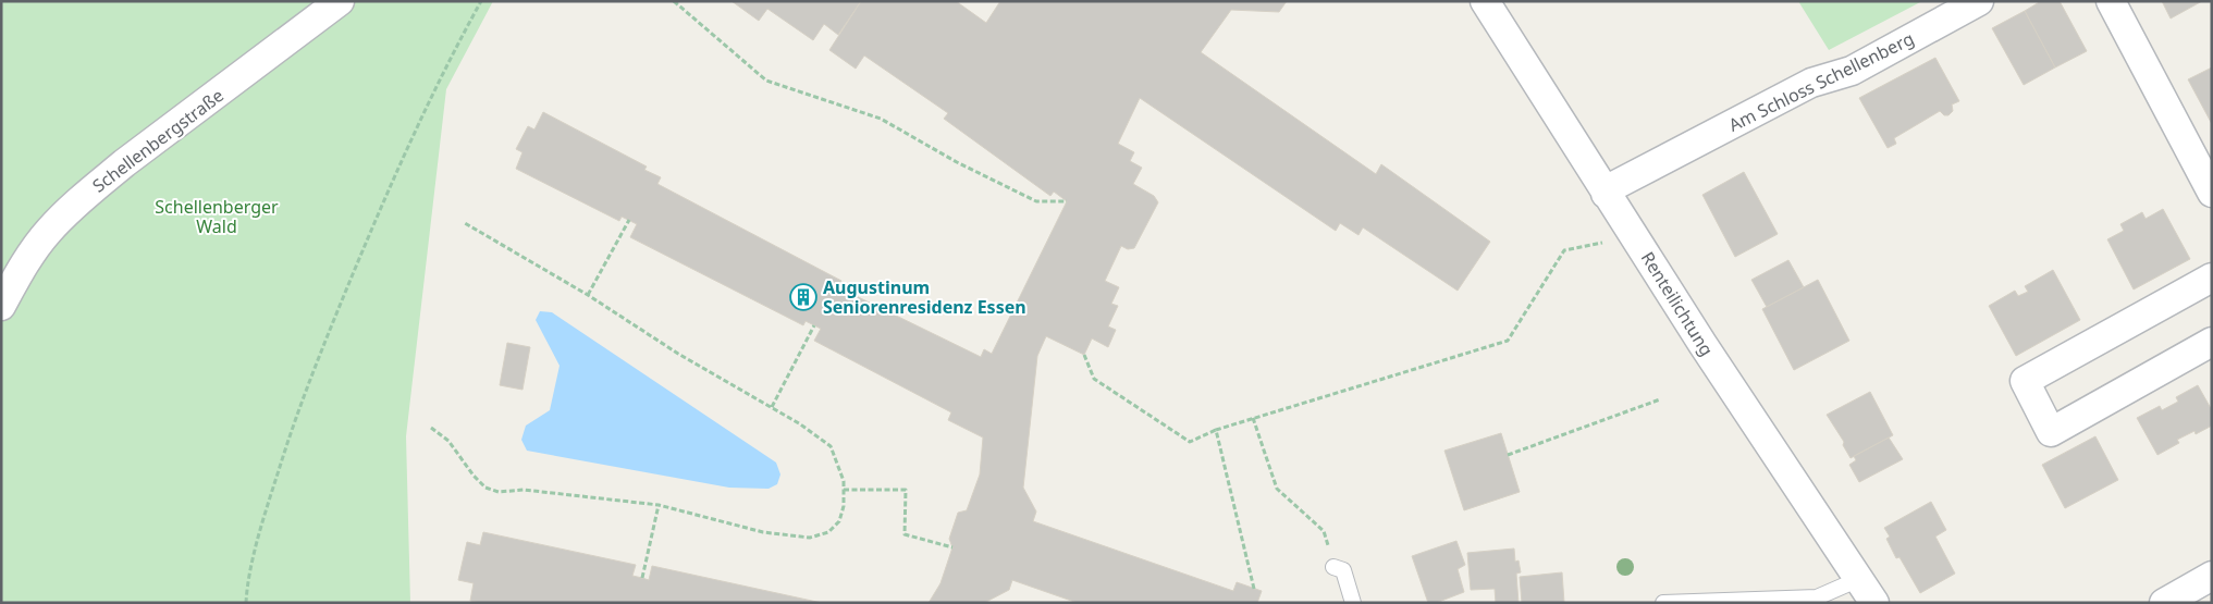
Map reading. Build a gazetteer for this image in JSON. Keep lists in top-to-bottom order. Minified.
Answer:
{"streets":{"street":["Am Schloss Schellenberg","Schellenbergstraße","Renteilichtung"]},"crossings":[["Am Schloss Schellenberg","Renteilichtung"]],"parks":["Schellenberger Wald"],"places":{"building":["Augustinum Seniorenresidenz Essen"]}}
